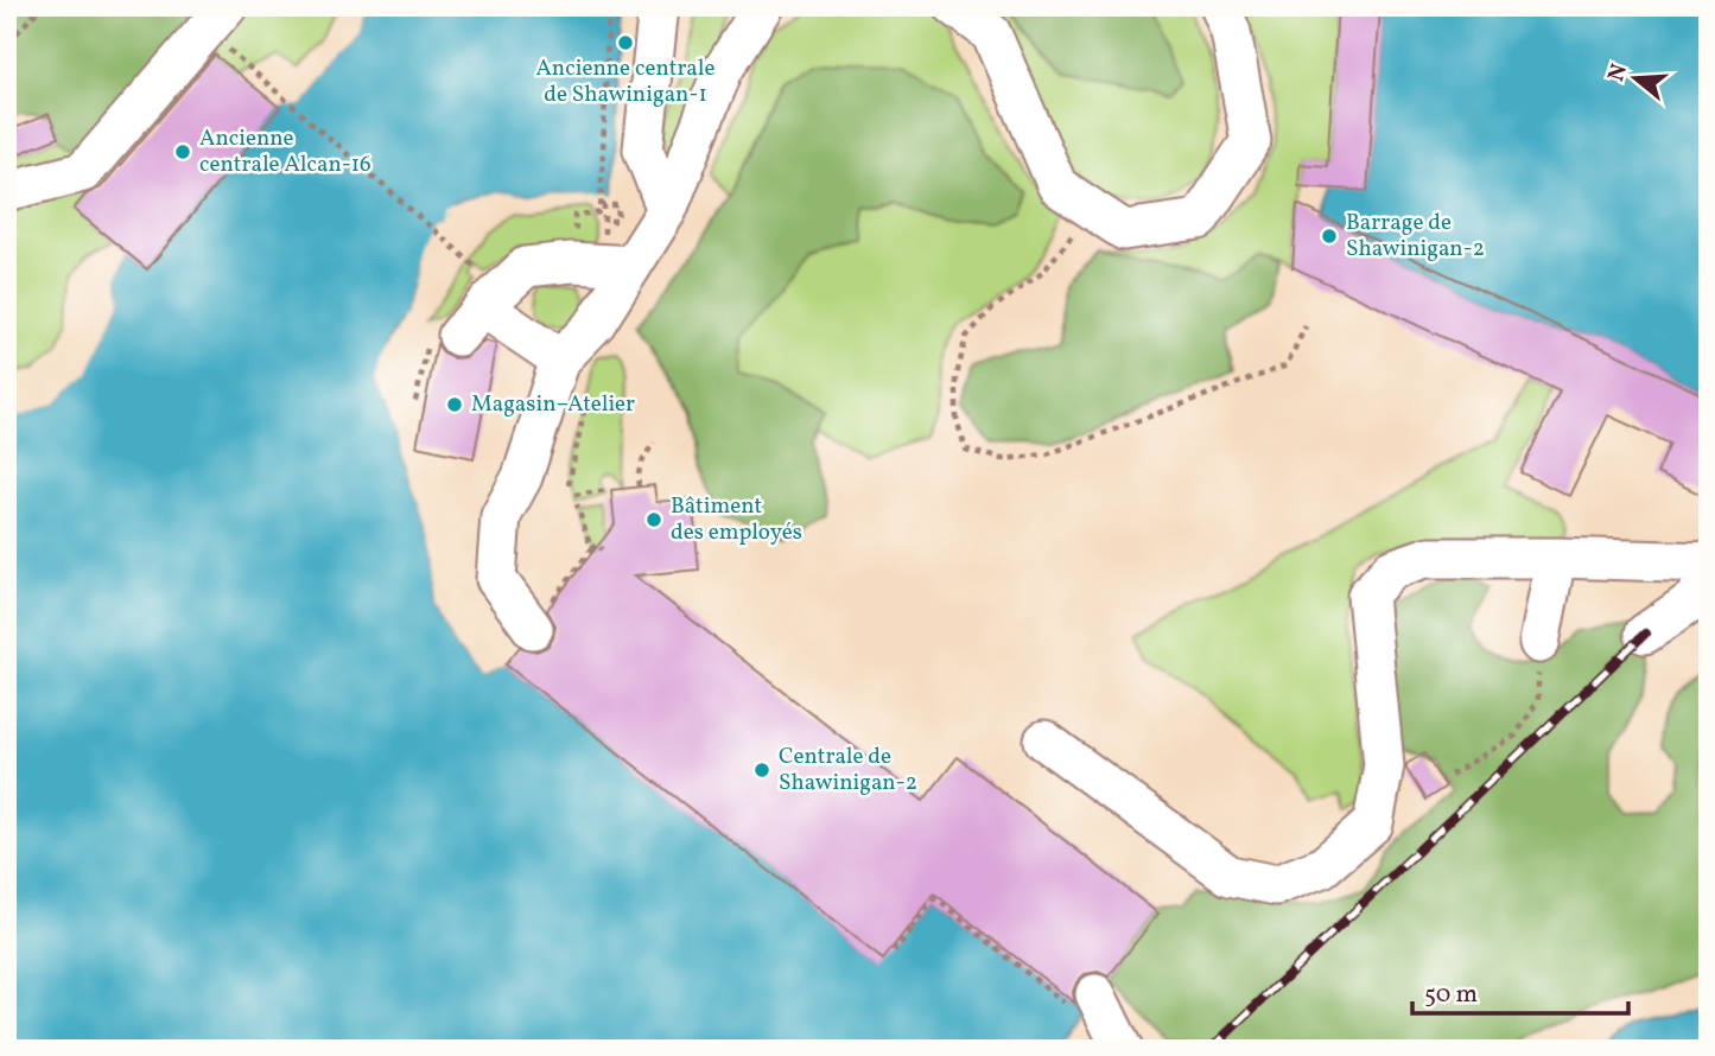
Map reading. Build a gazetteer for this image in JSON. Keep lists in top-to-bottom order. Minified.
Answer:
{"places":["Ancienne centrale de Shawinigan-1","Ancienne centrale Alcan-16","Barrage de Shawinigan-2","Magasin–Atelier","Bâtiment des employés","Centrale de Shawinigan-2"],"scale_bar":"50 m","north":"left"}
